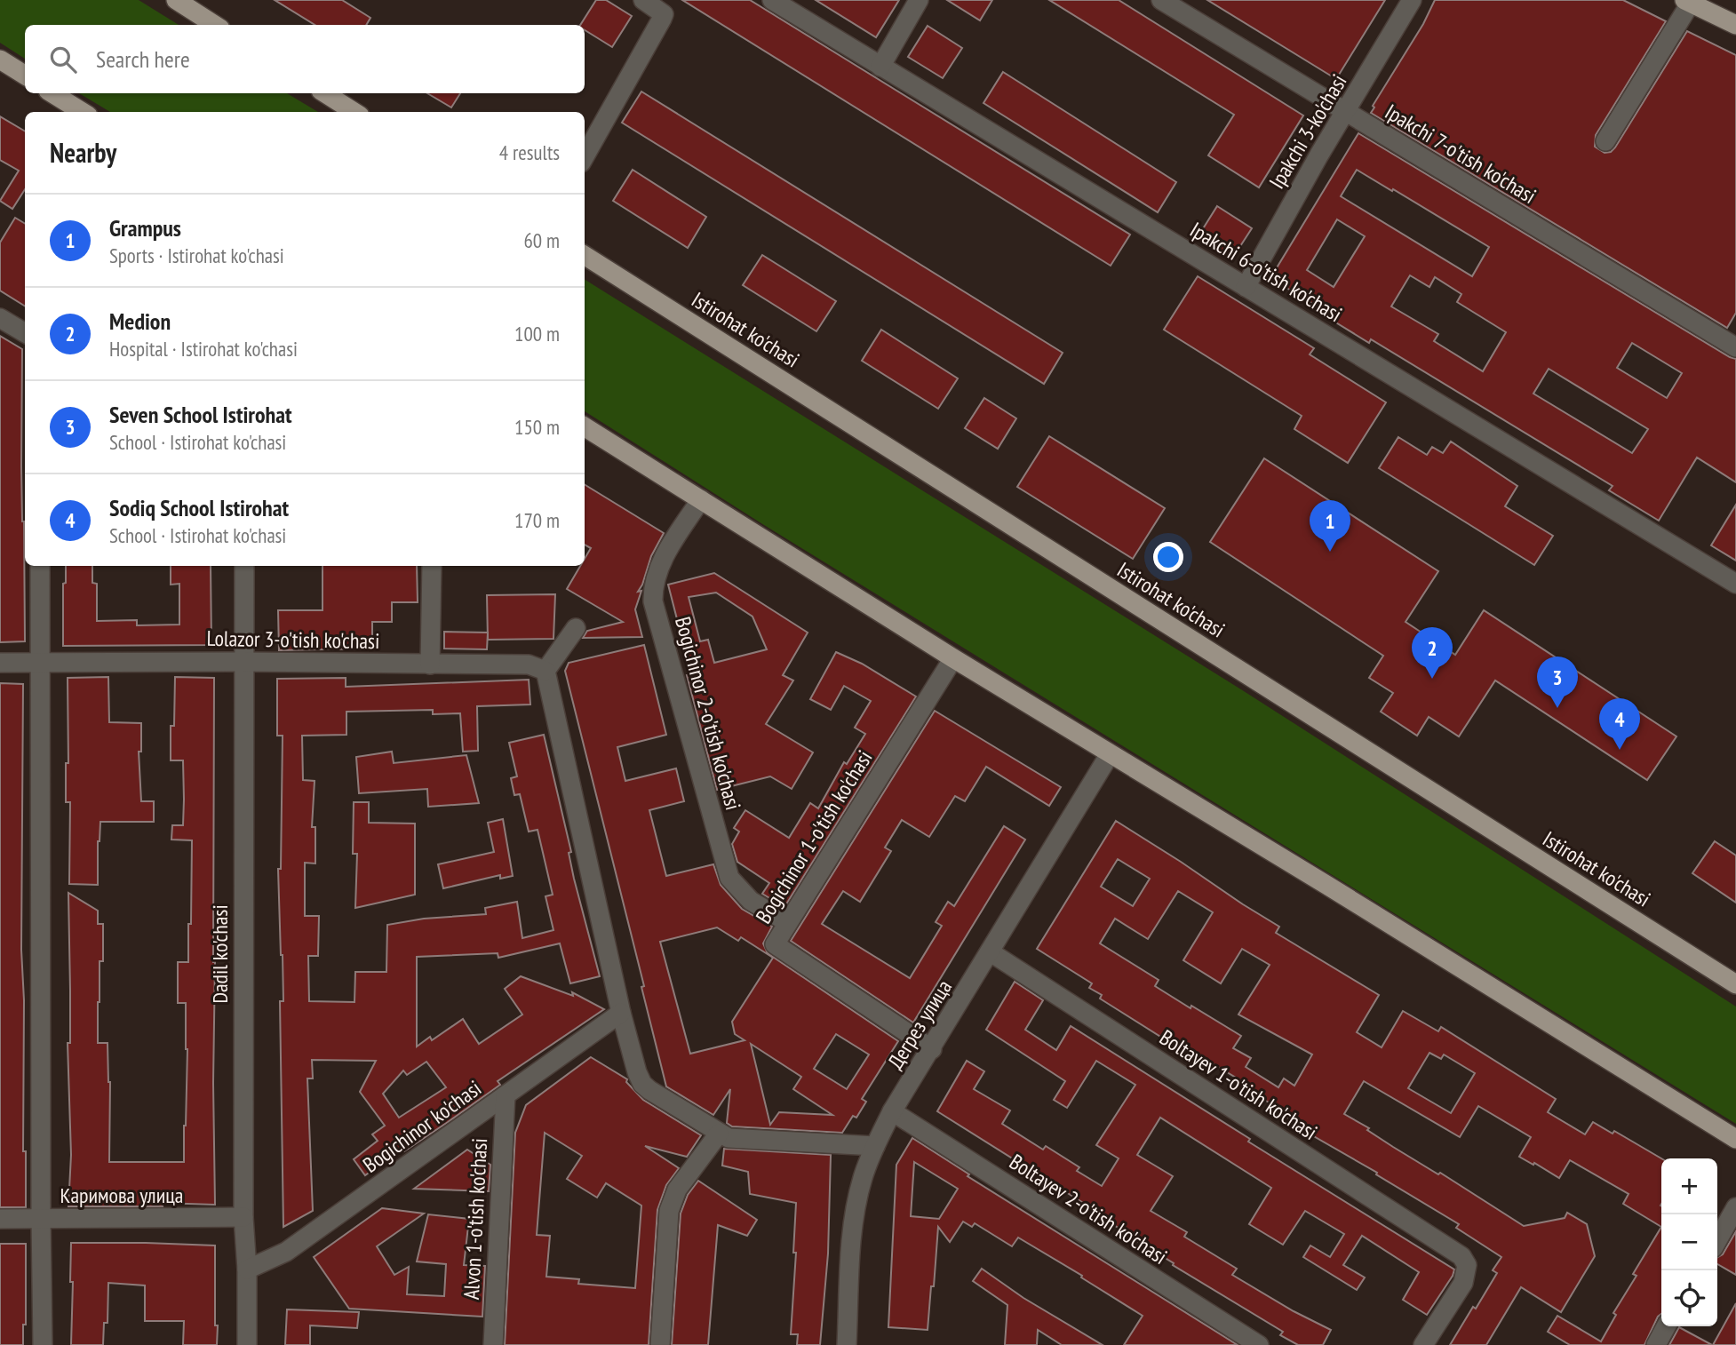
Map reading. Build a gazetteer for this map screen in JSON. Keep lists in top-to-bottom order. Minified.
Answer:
{"streets":{"main road":["Istirohat ko'chasi"],"street":["Ipakchi 3-ko'chasi","Ipakchi 7-o'tish ko'chasi","Ipakchi 6-o'tish ko'chasi","Lolazor 3-o'tish ko'chasi","Bogichinor 2-o'tish ko'chasi","Bogichinor 1-o'tish ko'chasi","Dadil ko'chasi","Дегрез улица","Boltayev 1-o'tish ko'chasi","Bogichinor ko'chasi","Каримова улица","Boltayev 2-o'tish ko'chasi","Alvon 1-o'tish ko'chasi"]},"crossings":[["Ipakchi 3-ko'chasi","Ipakchi 7-o'tish ko'chasi"],["Ipakchi 3-ko'chasi","Ipakchi 6-o'tish ko'chasi"],["Lolazor 3-o'tish ko'chasi","Dadil ko'chasi"],["Bogichinor 2-o'tish ko'chasi","Bogichinor 1-o'tish ko'chasi"],["Bogichinor 1-o'tish ko'chasi","Дегрез улица"],["Dadil ko'chasi","Bogichinor ko'chasi"],["Dadil ko'chasi","Каримова улица"],["Дегрез улица","Boltayev 1-o'tish ko'chasi"],["Дегрез улица","Boltayev 2-o'tish ko'chasi"],["Bogichinor ko'chasi","Alvon 1-o'tish ko'chasi"]],"page":{"search":"Search here","heading":["Nearby","4 results"],"list":[{"mark":"1","name":"Grampus","note":"Sports · Istirohat ko'chasi","value":"60 m"},{"mark":"2","name":"Medion","note":"Hospital · Istirohat ko'chasi","value":"100 m"},{"mark":"3","name":"Seven School Istirohat","note":"School · Istirohat ko'chasi","value":"150 m"},{"mark":"4","name":"Sodiq School Istirohat","note":"School · Istirohat ko'chasi","value":"170 m"}],"pins":["1","2","3","4"],"map_buttons":["+","−"]}}
